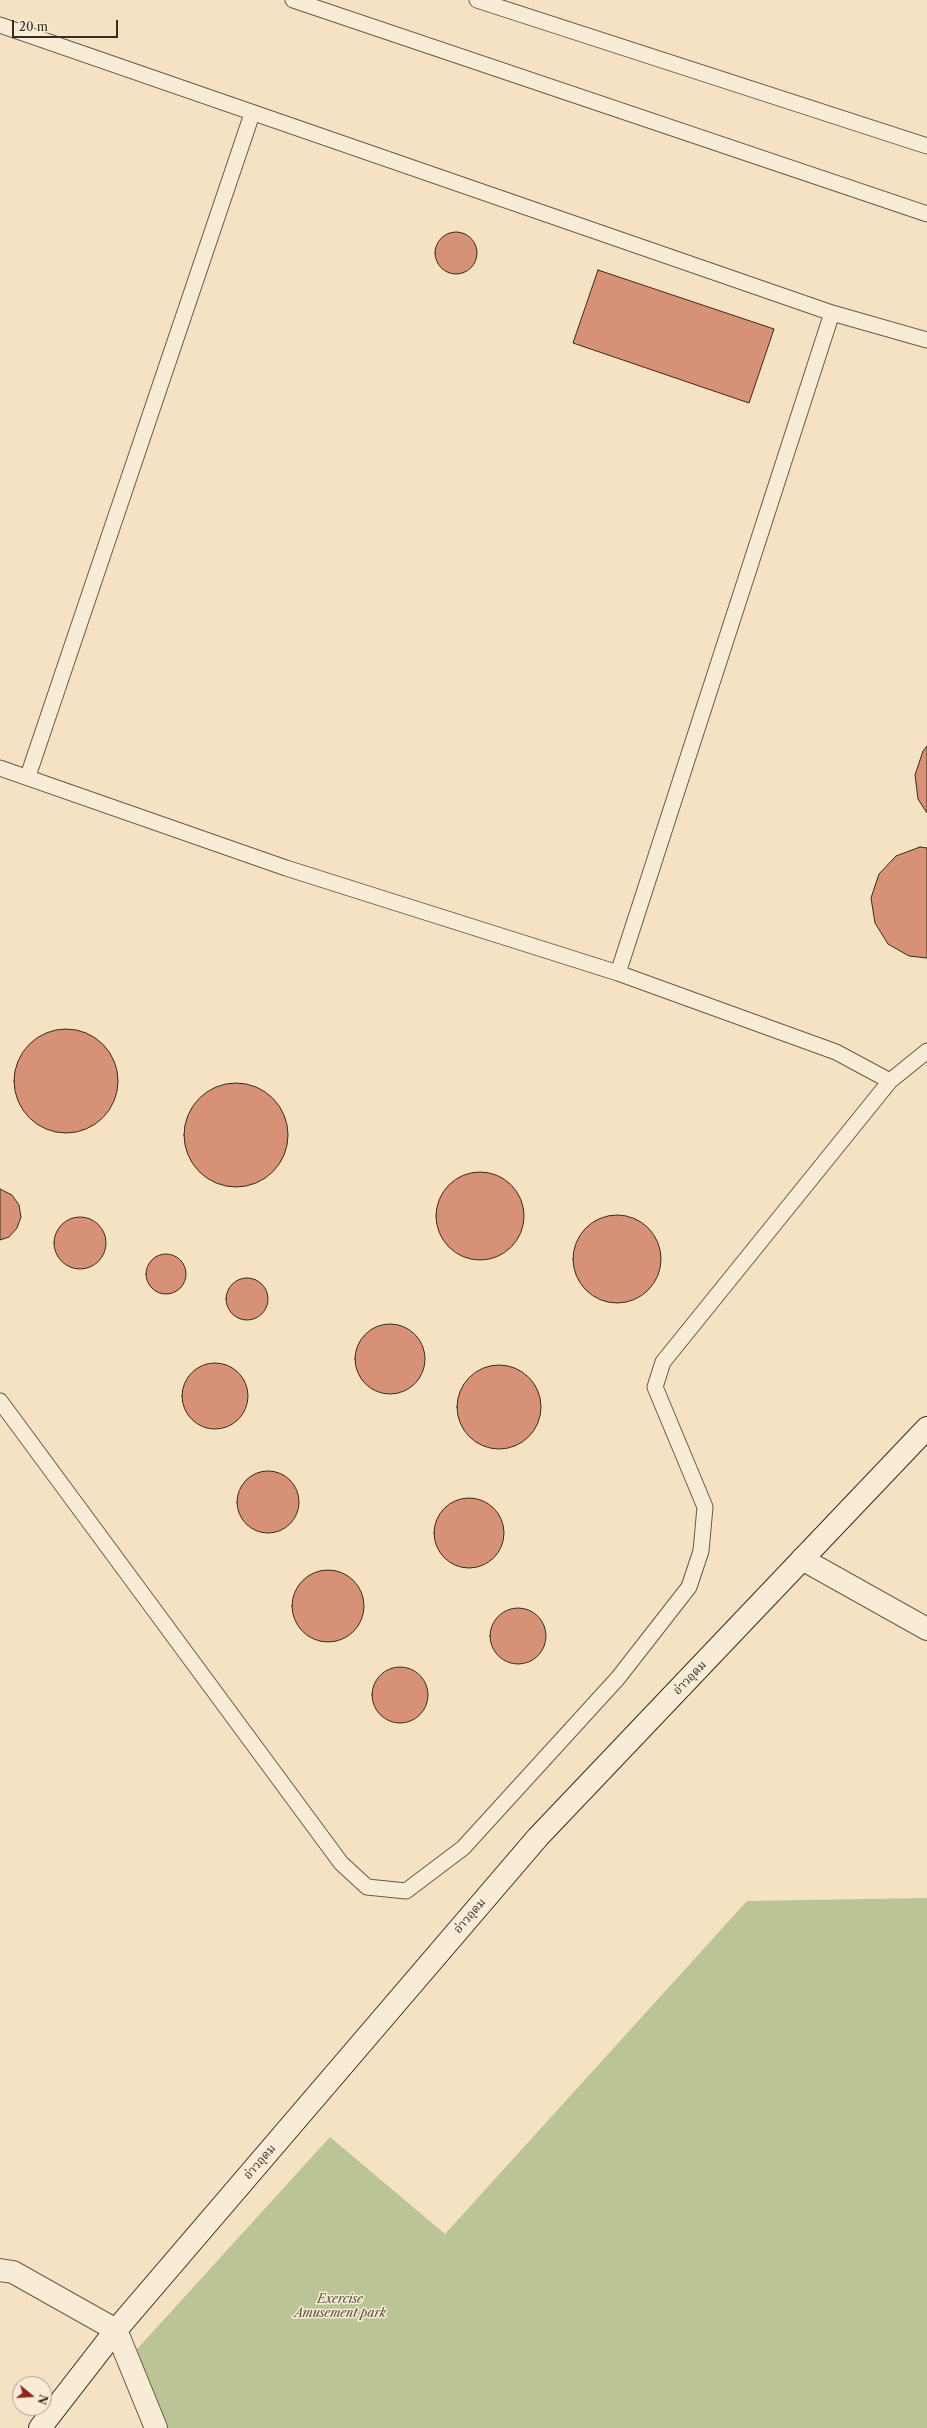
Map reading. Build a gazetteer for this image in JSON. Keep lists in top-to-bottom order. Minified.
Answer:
{"streets":{"street":["อ่าวอุดม"]},"parks":["Exercise Amusement park"],"scale_bar":"20 m","north":"right"}
